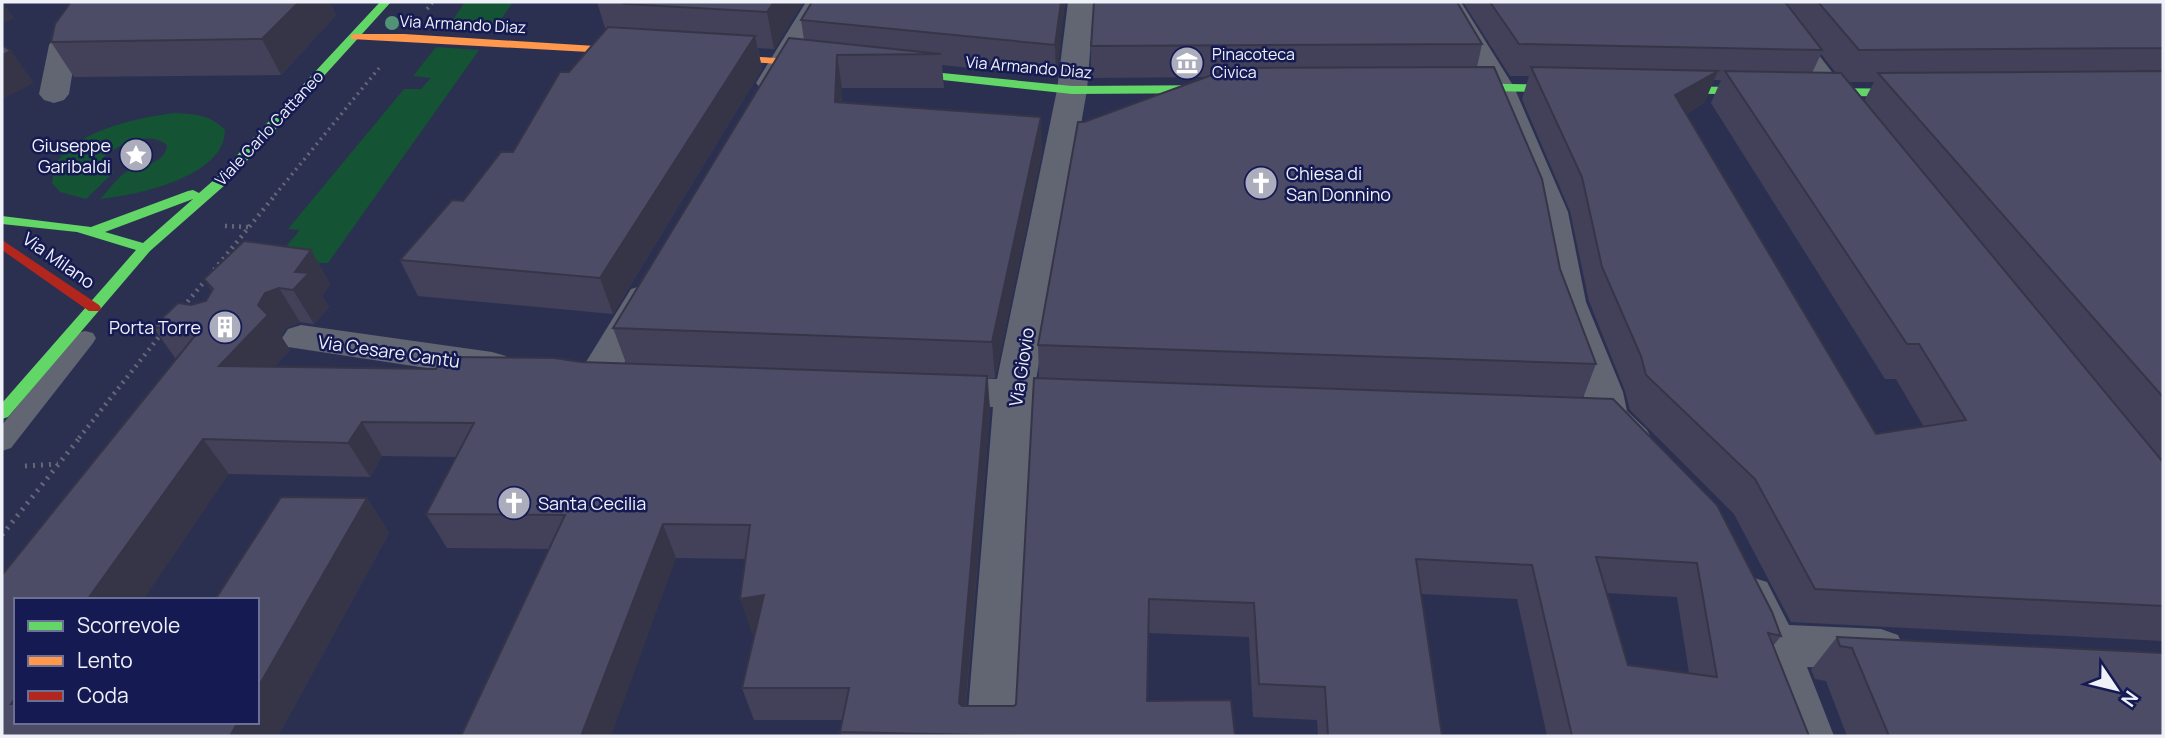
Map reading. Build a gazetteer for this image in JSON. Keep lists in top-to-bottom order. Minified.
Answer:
{"streets":{"street":["Via Armando Diaz","Viale Carlo Cattaneo","Via Milano","Via Cesare Cantù","Via Giovio"]},"crossings":[["Via Armando Diaz","Viale Carlo Cattaneo"],["Via Armando Diaz","Via Giovio"],["Viale Carlo Cattaneo","Via Milano"]],"places":{"museum":["Pinacoteca Civica"],"place":["Giuseppe Garibaldi"],"church":["Chiesa di San Donnino","Santa Cecilia"],"building":["Porta Torre"]},"legend":["Scorrevole","Lento","Coda"],"north":"bottom right"}
